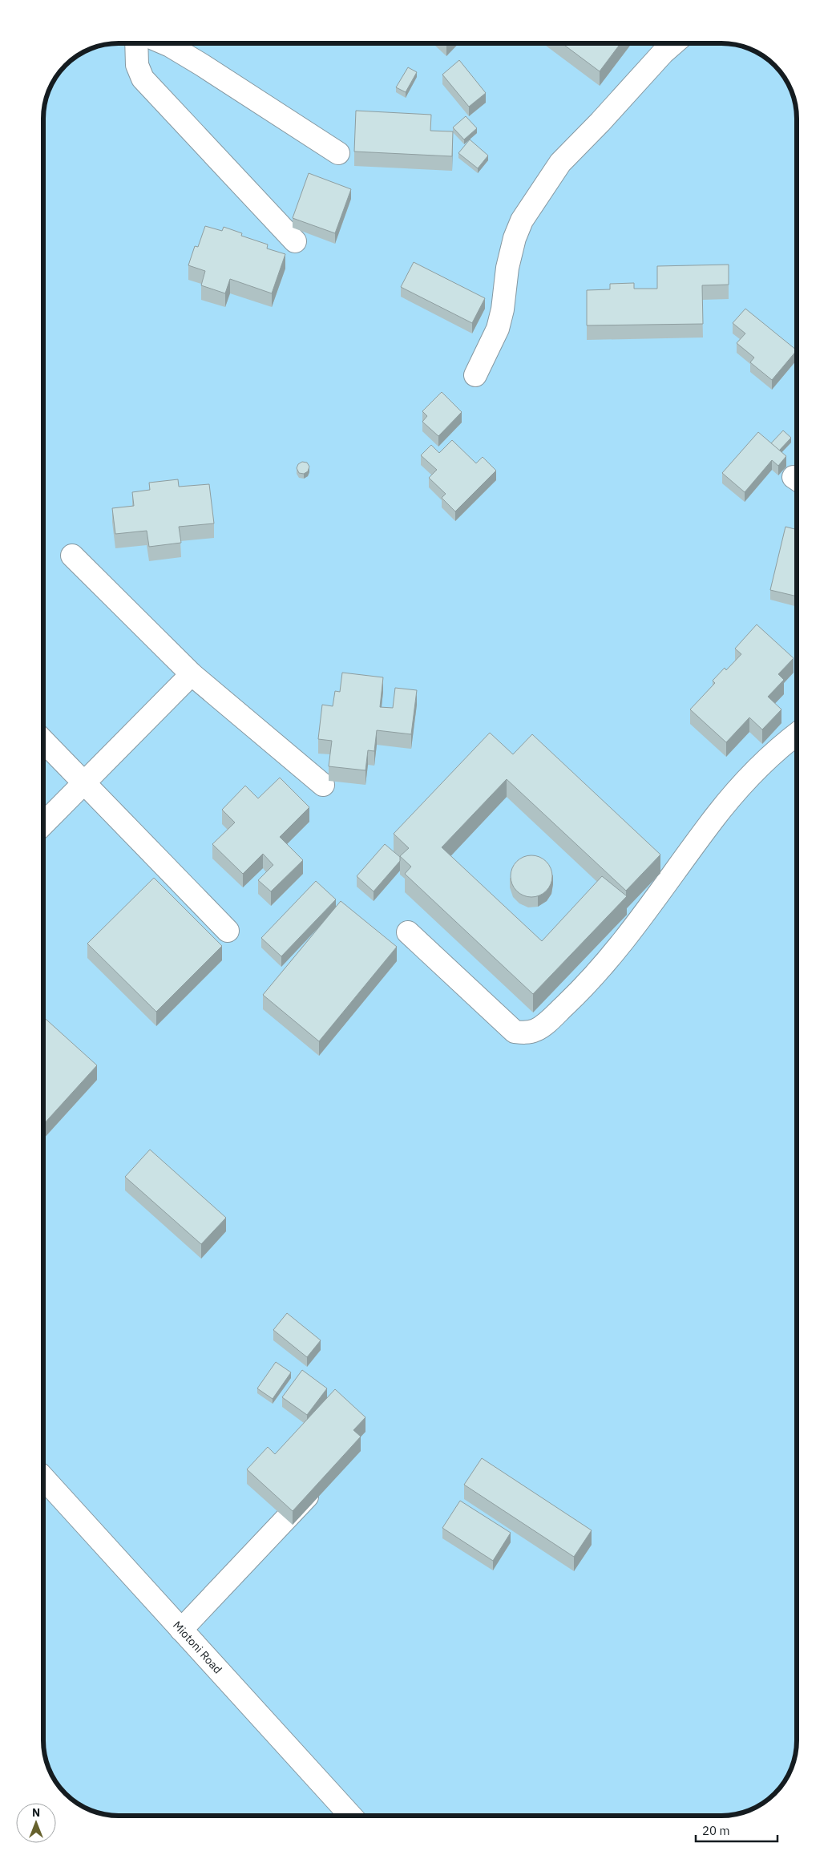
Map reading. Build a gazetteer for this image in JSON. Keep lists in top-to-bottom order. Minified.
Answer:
{"streets":{"street":["Miotoni Road"]},"scale_bar":"20 m","north":"top"}
